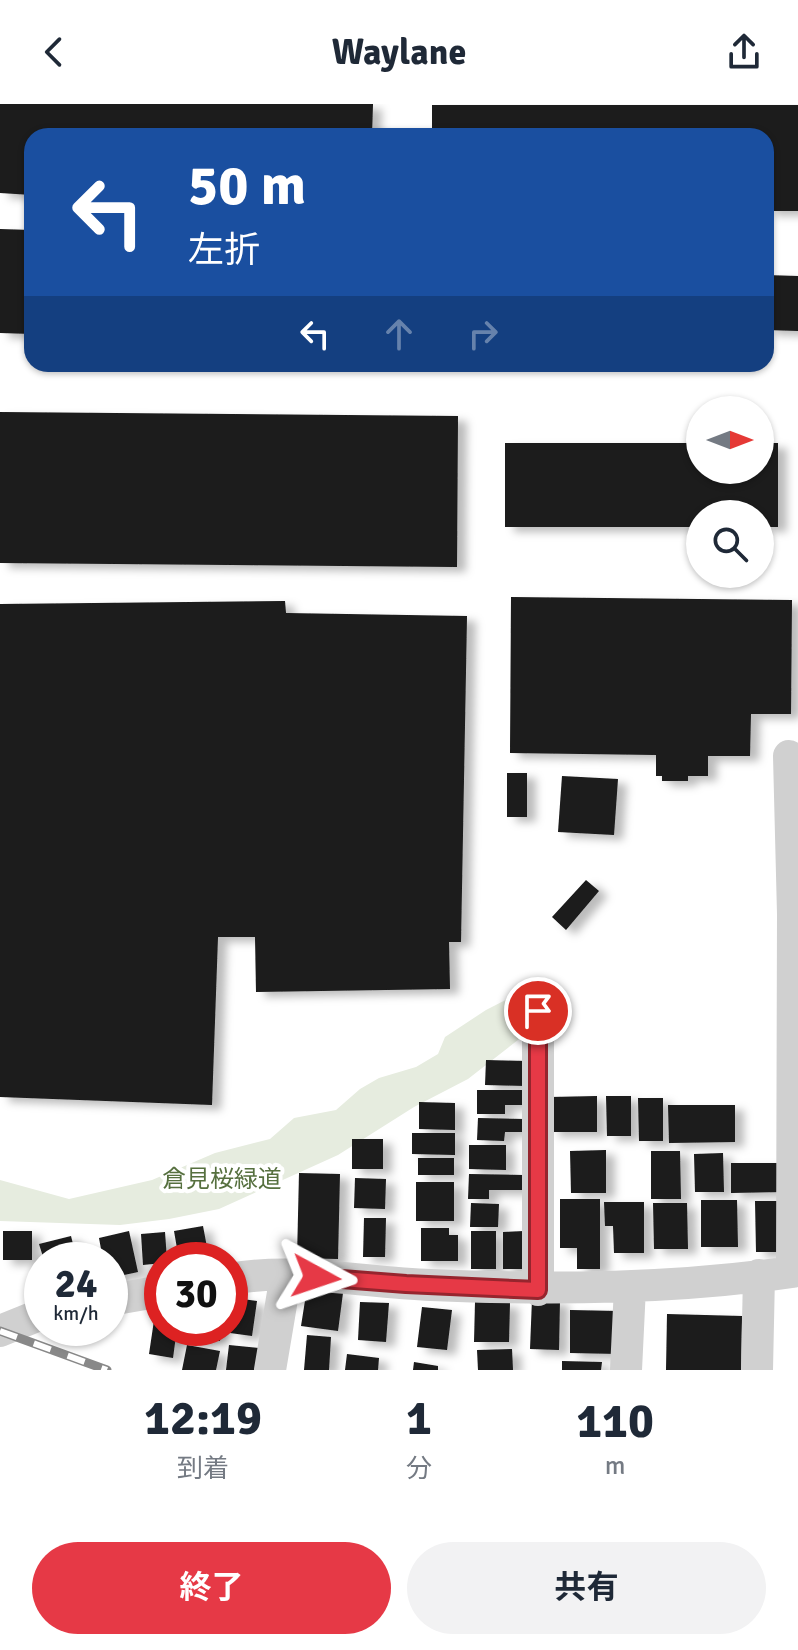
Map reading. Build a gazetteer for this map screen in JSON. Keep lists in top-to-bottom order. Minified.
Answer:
{"parks":["倉見桜緑道"],"north":"right","page":{"header":"Waylane","turn":["50 m","左折"],"speed":"24 km/h","limit":"30","eta":["12:19","到着","1","分","110","m"],"buttons":["終了","共有"]}}
